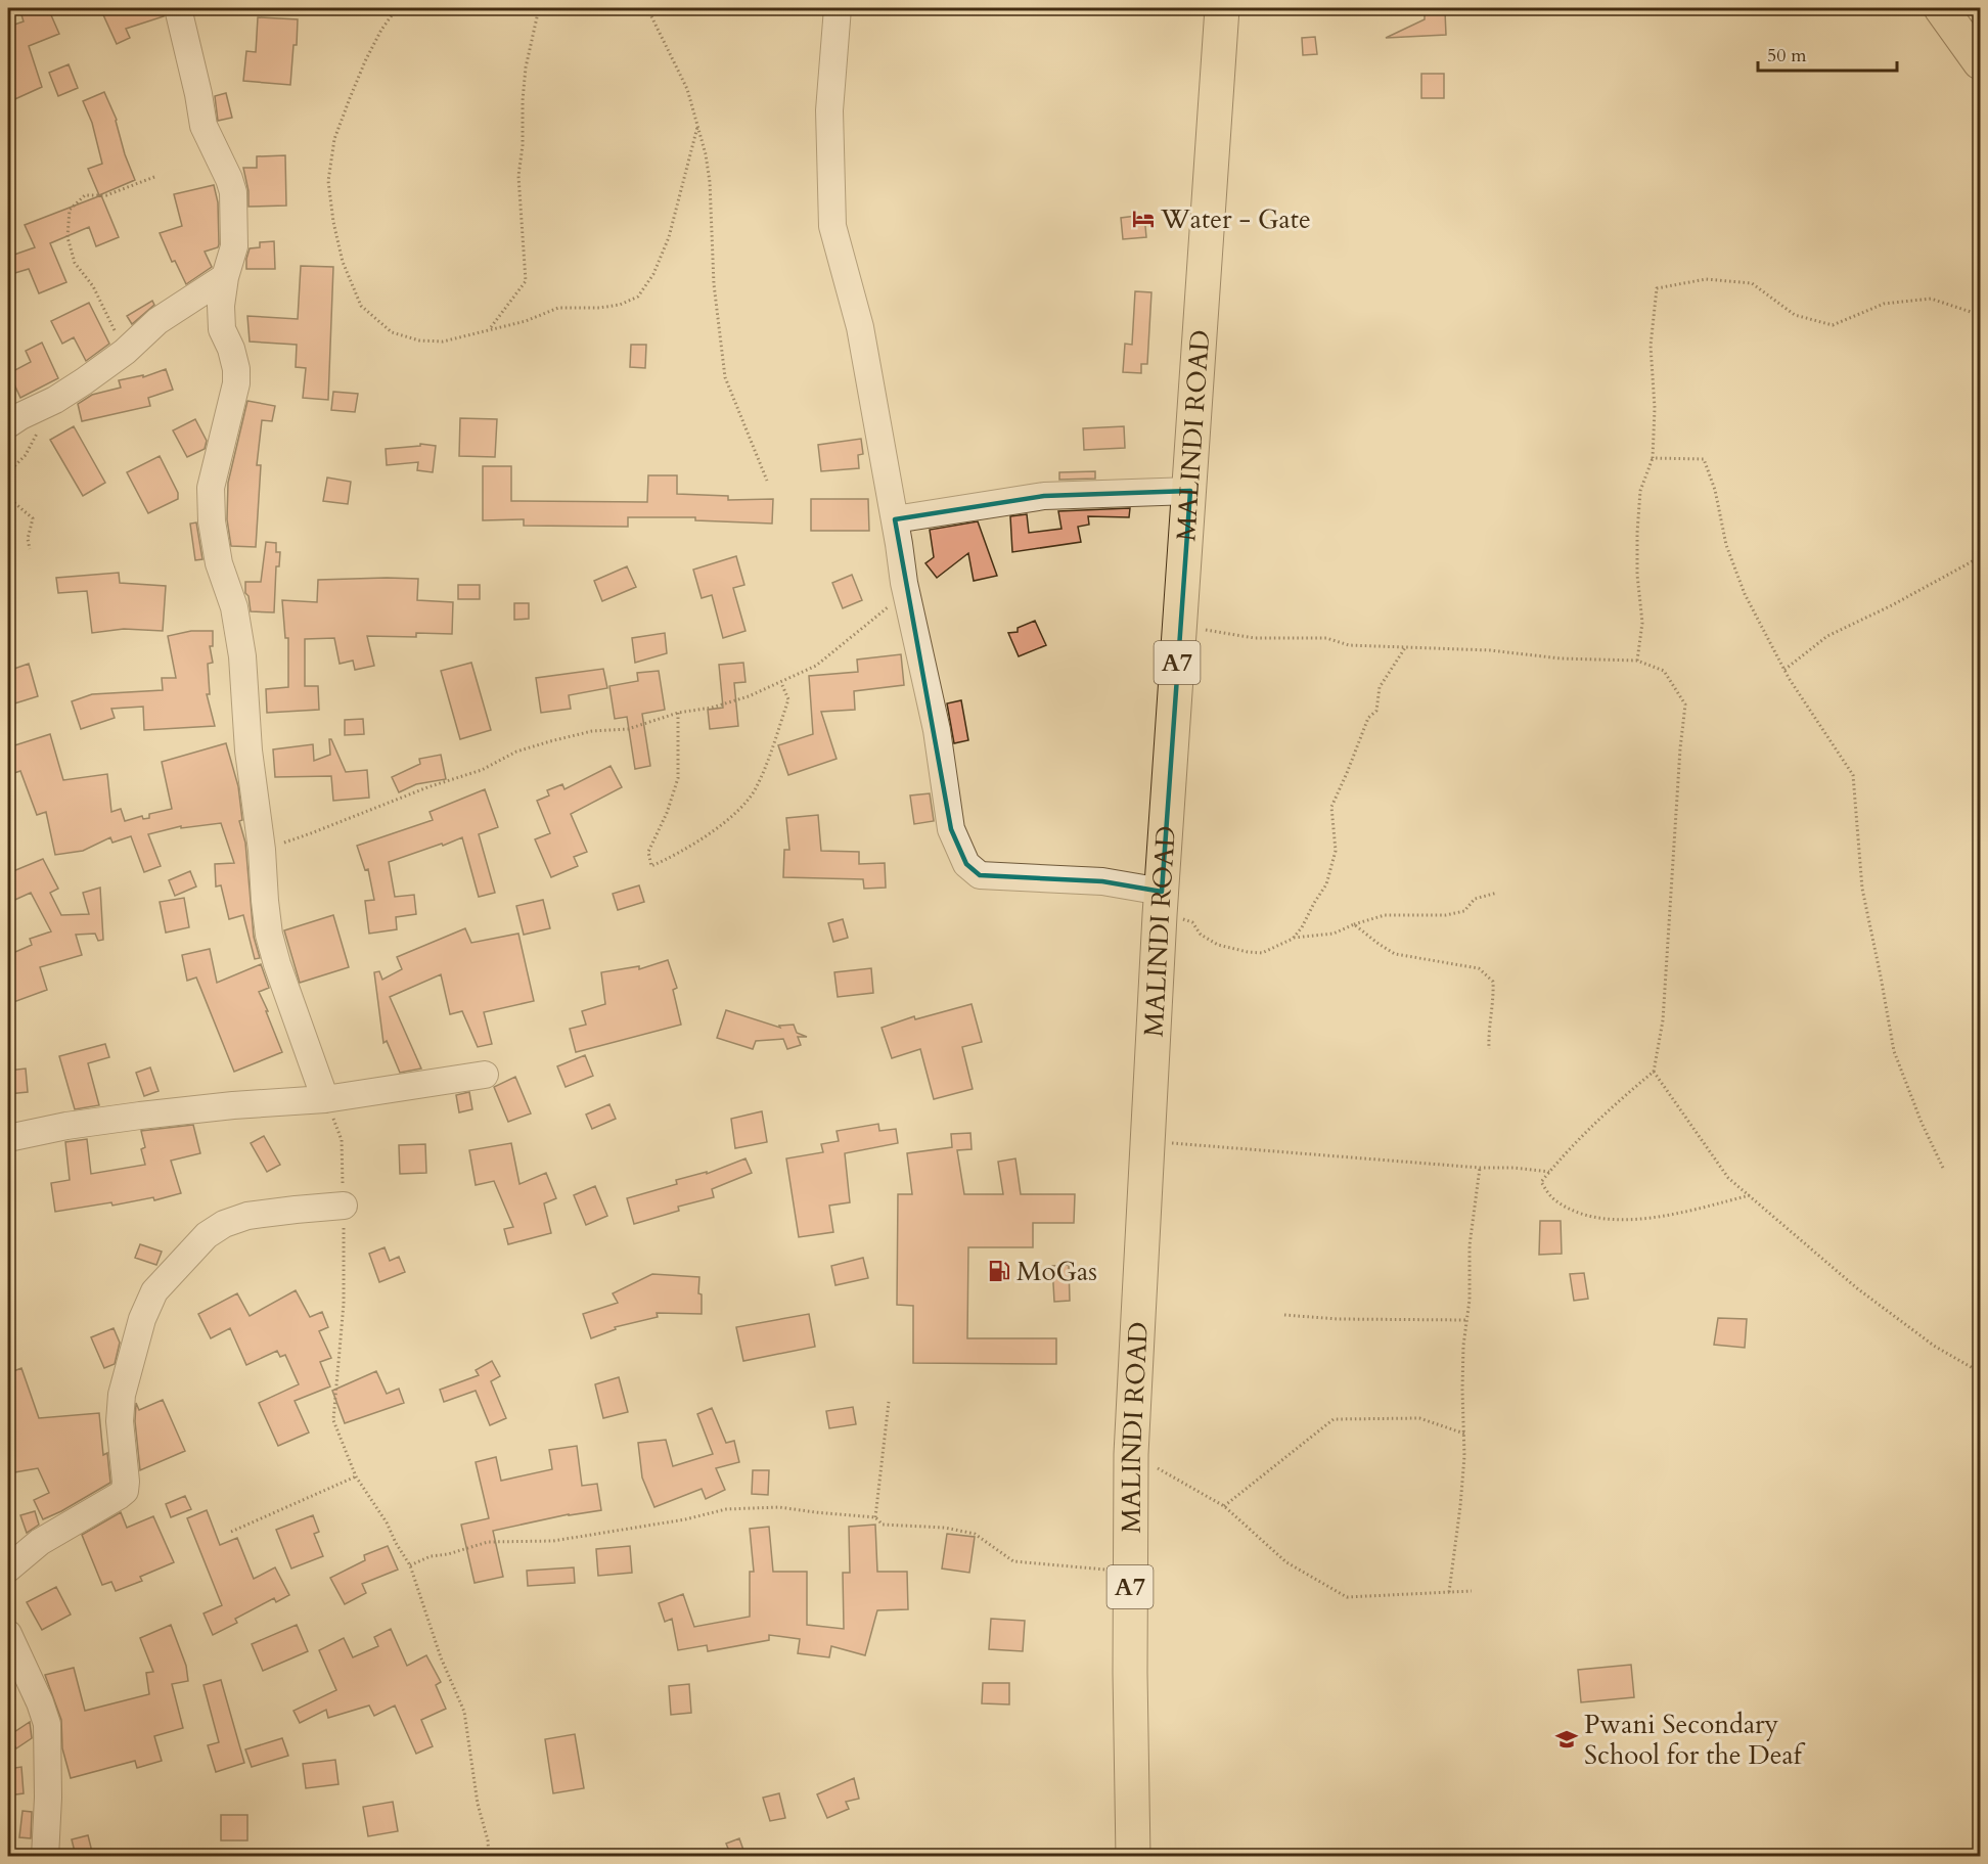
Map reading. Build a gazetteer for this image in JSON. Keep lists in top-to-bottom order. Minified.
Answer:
{"streets":{"main road":["MALINDI ROAD","A7"]},"places":{"hotel":["Water - Gate"],"fuel station":["MoGas"],"school or university":["Pwani Secondary School for the Deaf"]},"scale_bar":"50 m"}
